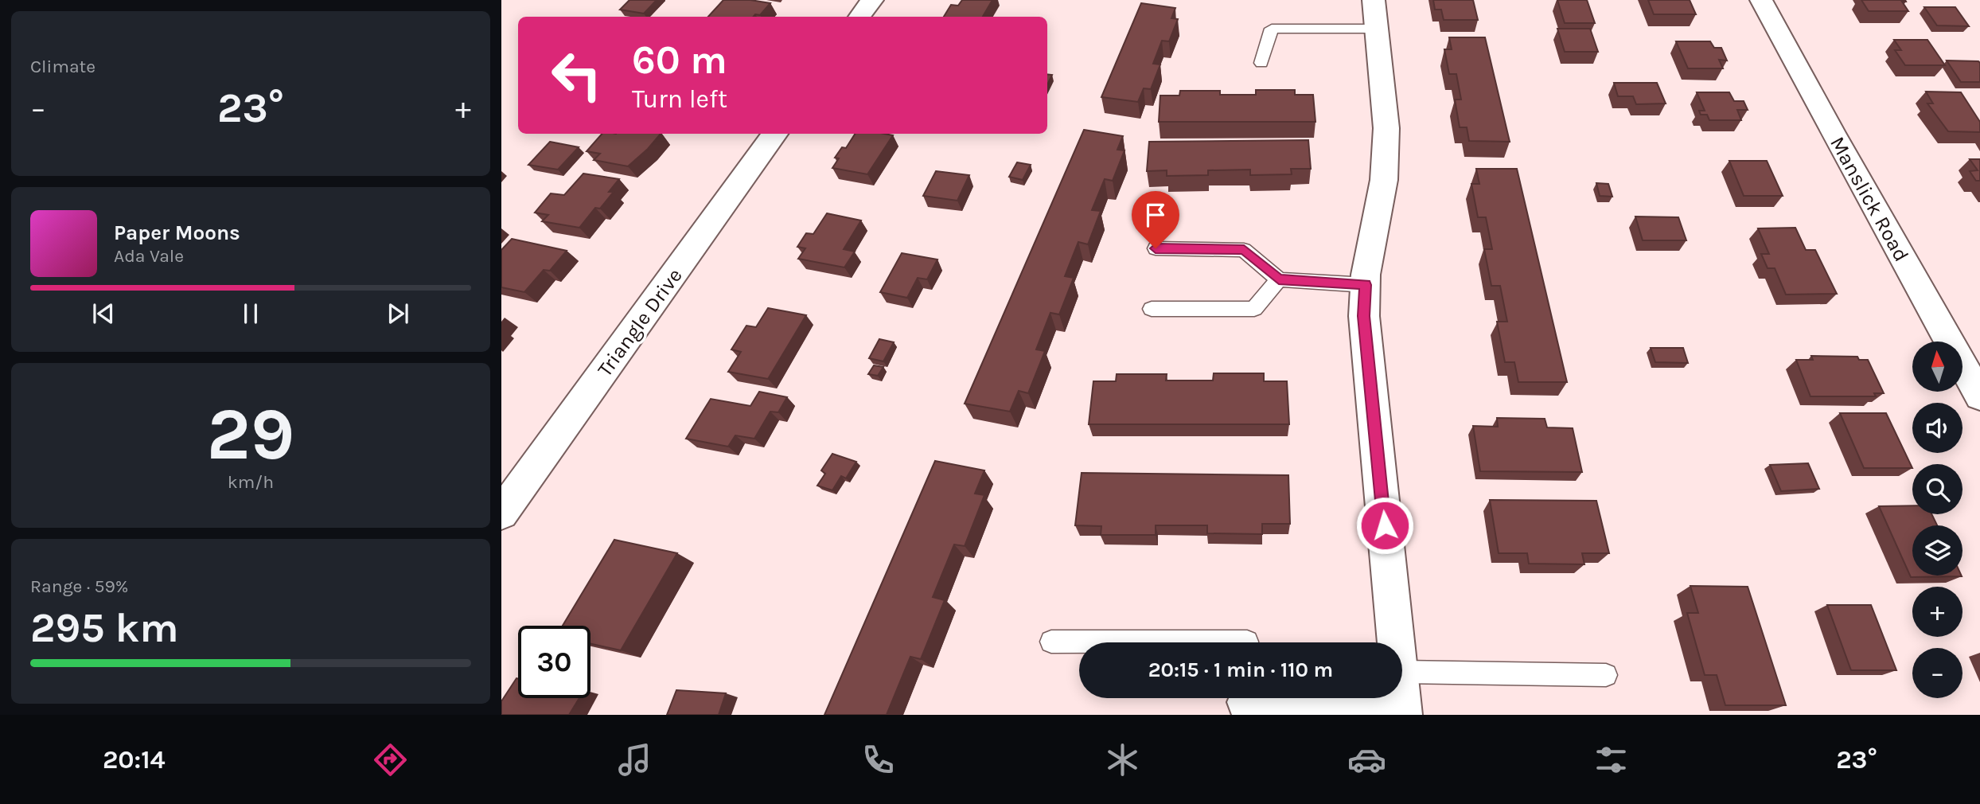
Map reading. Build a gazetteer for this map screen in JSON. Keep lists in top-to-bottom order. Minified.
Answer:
{"streets":{"street":["Manslick Road","Triangle Drive"]},"north":"top","page":{"tile":["Climate",["29","km/h"],["Range · 59%","295 km"]],"turn":["60 m","Turn left"],"heat":["−","23°","+"],"song":["Paper Moons","Ada Vale"],"map_buttons":["+","−"],"limit":"30","trip":"20:15 · 1 min · 110 m","tabs":["20:14","23°"]}}
